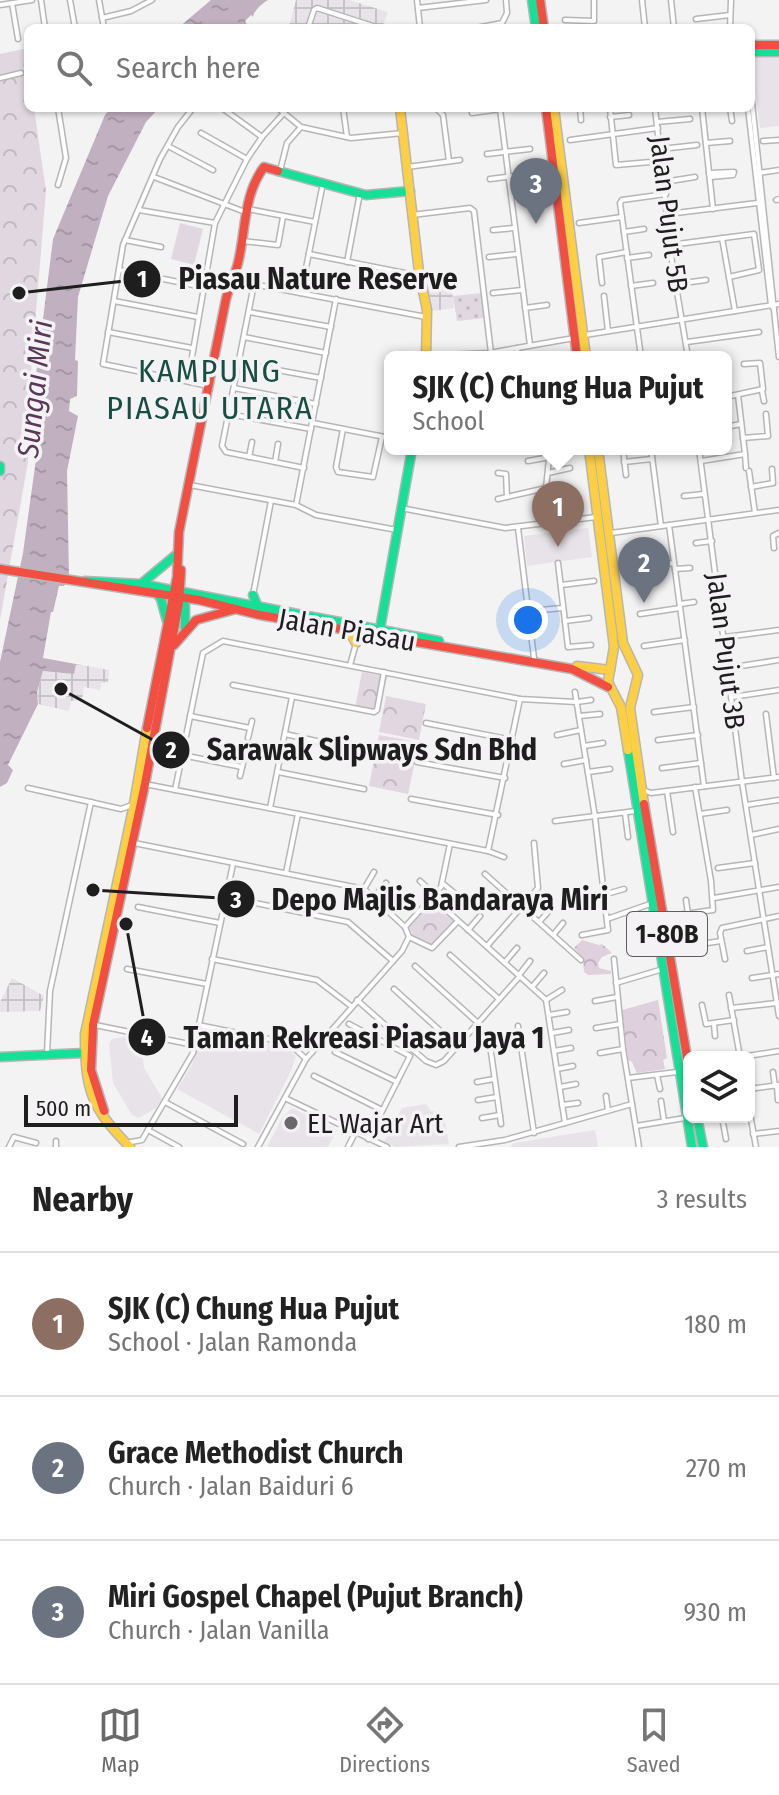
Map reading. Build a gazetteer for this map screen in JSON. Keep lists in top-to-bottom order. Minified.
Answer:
{"streets":{"main road":["Jalan Piasau","1-80B"],"street":["Jalan Pujut 5B","Jalan Pujut 3B"]},"crossings":[["Jalan Piasau","1-80B"]],"districts":["KAMPUNG PIASAU UTARA"],"water":["Sungai Miri"],"places":["Piasau Nature Reserve","Sarawak Slipways Sdn Bhd","Depo Majlis Bandaraya Miri","Taman Rekreasi Piasau Jaya 1","EL Wajar Art"],"scale_bar":"500 m","page":{"search":"Search here","pins":["3","1","2"],"popup":["SJK (C) Chung Hua Pujut","School"],"scale":"500 m","heading":["Nearby","3 results"],"list":[{"mark":"1","name":"SJK (C) Chung Hua Pujut","note":"School · Jalan Ramonda","value":"180 m"},{"mark":"2","name":"Grace Methodist Church","note":"Church · Jalan Baiduri 6","value":"270 m"},{"mark":"3","name":"Miri Gospel Chapel (Pujut Branch)","note":"Church · Jalan Vanilla","value":"930 m"}],"nav":["Map","Directions","Saved"]}}
